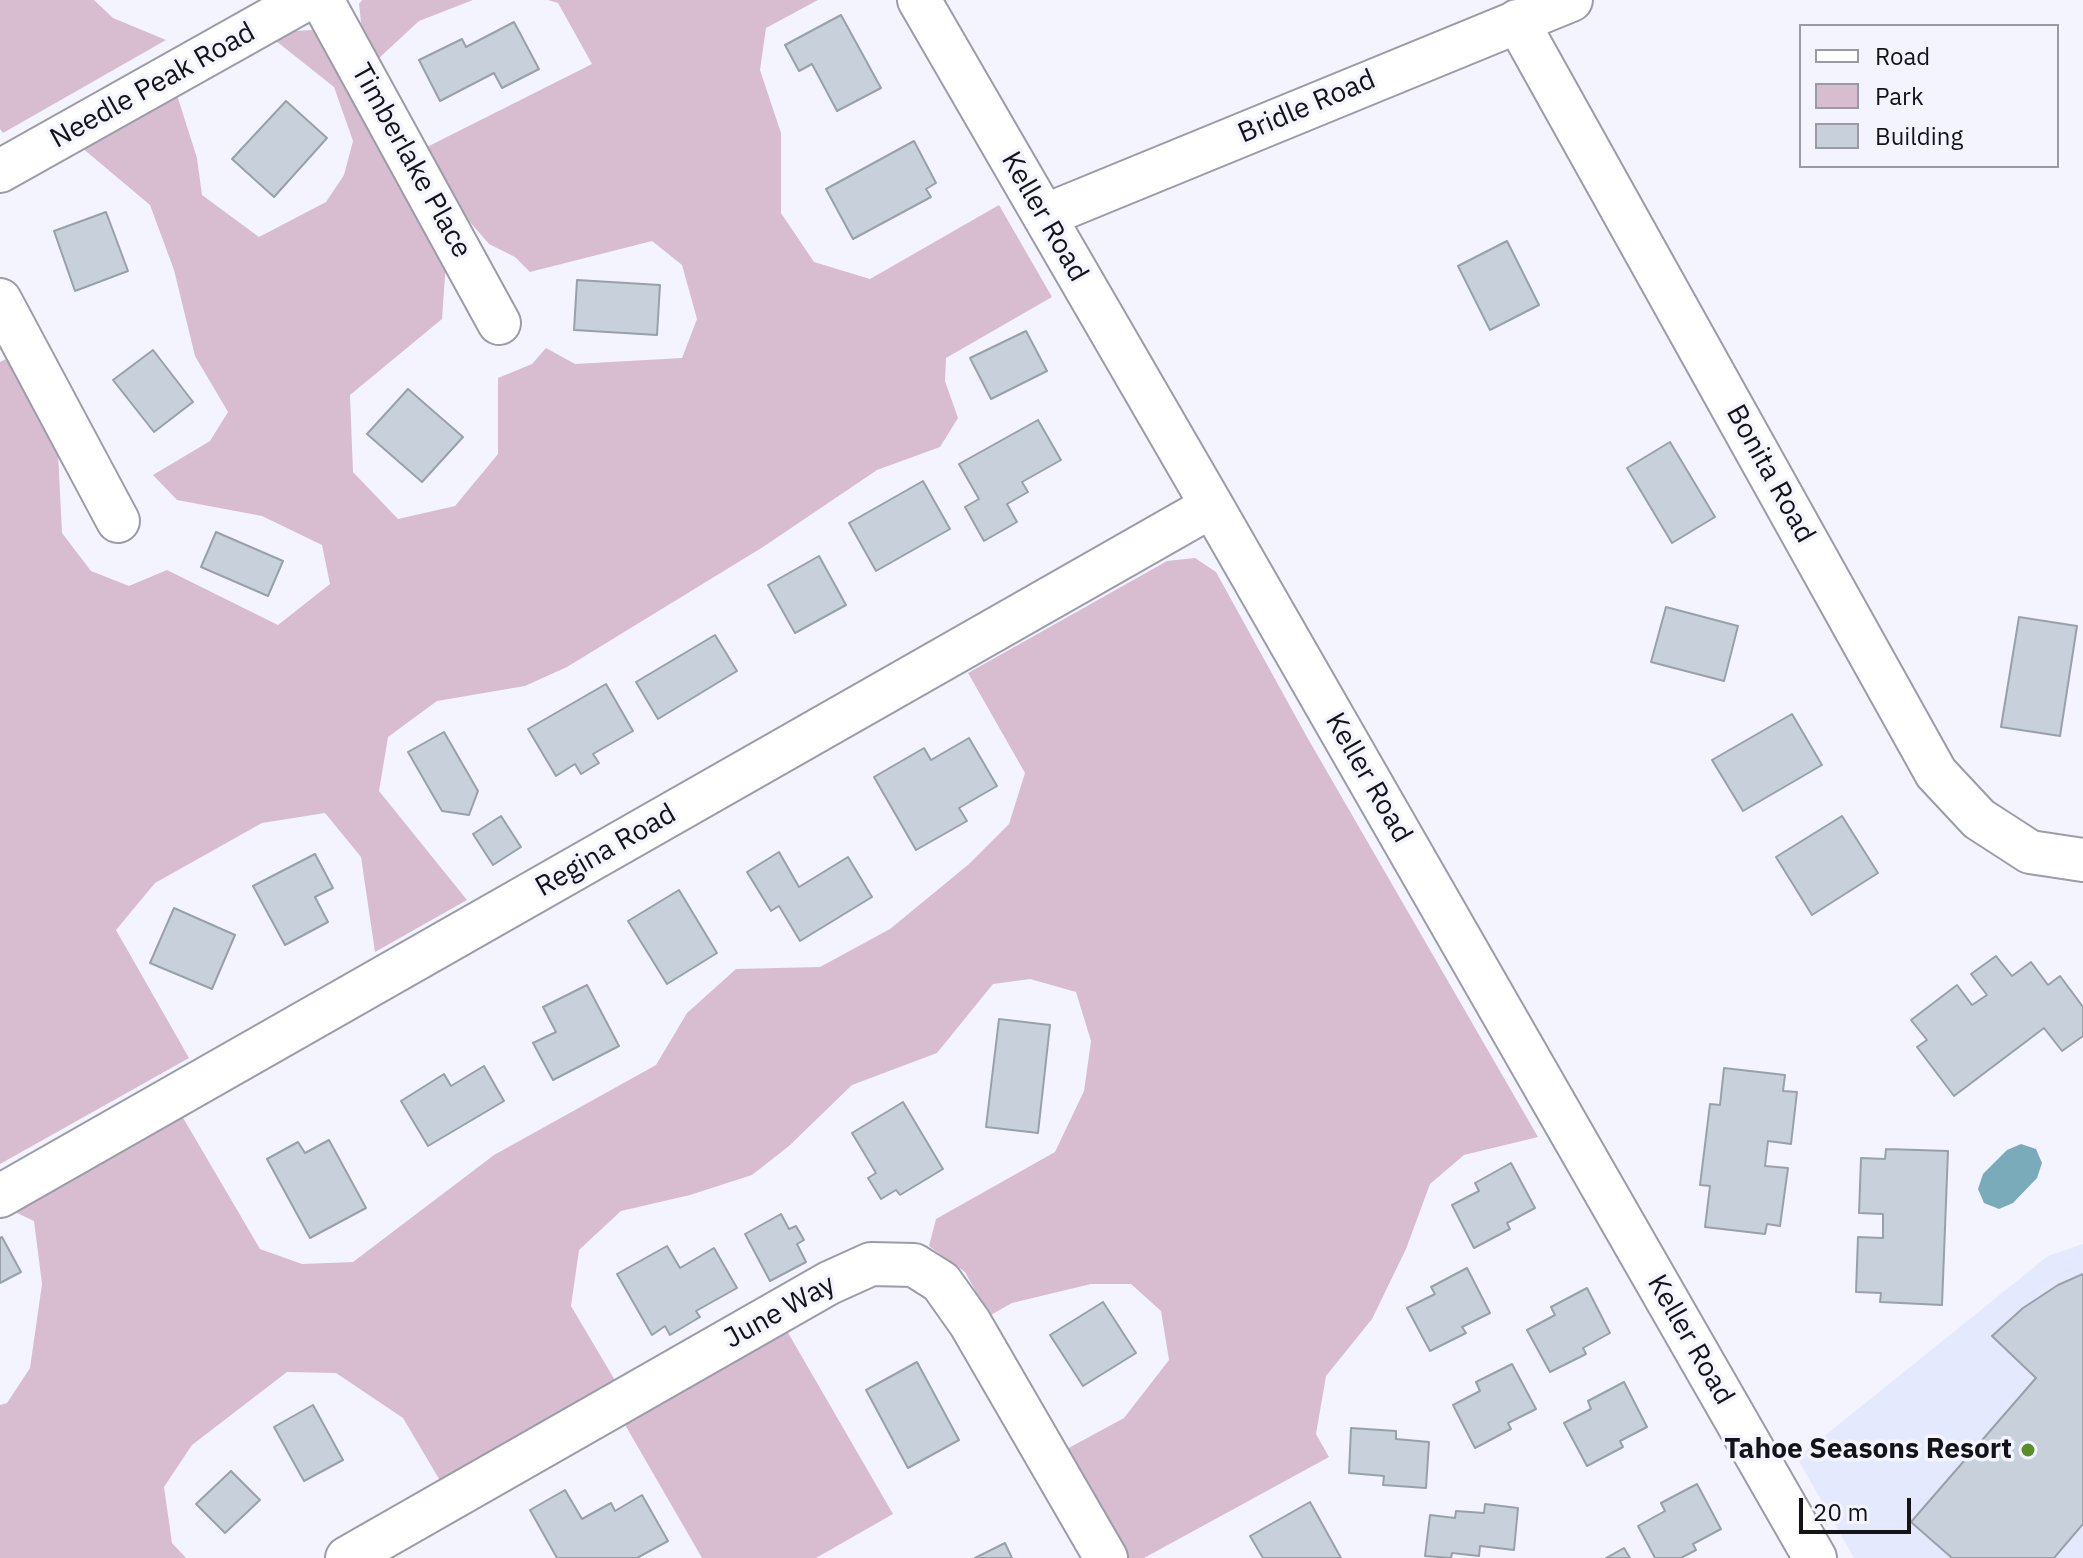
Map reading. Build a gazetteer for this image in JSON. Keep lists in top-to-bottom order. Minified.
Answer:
{"streets":{"street":["Needle Peak Road","Bridle Road","Timberlake Place","Keller Road","Bonita Road","Regina Road","June Way"]},"crossings":[["Bridle Road","Keller Road"],["Bridle Road","Bonita Road"],["Keller Road","Regina Road"]],"places":["Tahoe Seasons Resort"],"legend":["Road","Park","Building"],"scale_bar":"20 m"}
